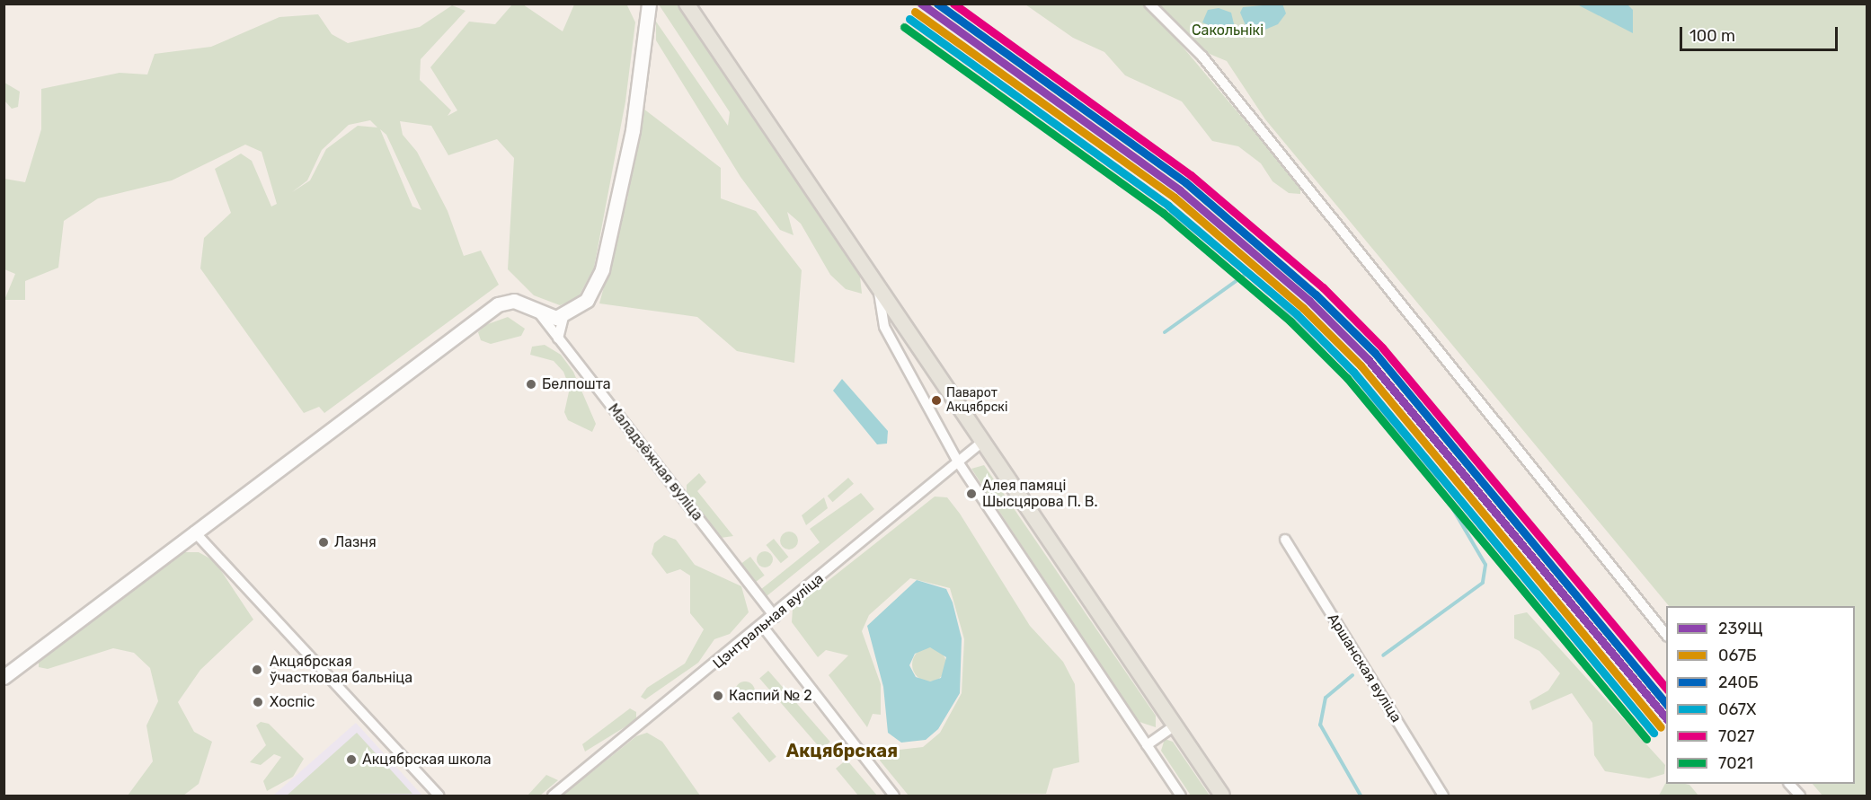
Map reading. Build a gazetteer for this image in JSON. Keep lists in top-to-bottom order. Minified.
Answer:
{"streets":{"street":["Маладзёжная вуліца","Цэнтральная вуліца","Аршанская вуліца"]},"crossings":[["Маладзёжная вуліца","Цэнтральная вуліца"]],"districts":["Акцябрская"],"parks":["Сакольнікі"],"places":["Белпошта","Паварот Акцябрскі","Алея памяці Шысцярова П. В.","Лазня","Акцябрская ўчастковая бальніца","Каспий № 2","Хоспіс","Акцябрская школа"],"lines":["transit line 239Щ","transit line 240Б","transit line 7027","transit line 067Б","transit line 067Х","transit line 7021"],"legend":["239Щ","067Б","240Б","067Х","7027","7021"],"scale_bar":"100 m"}
